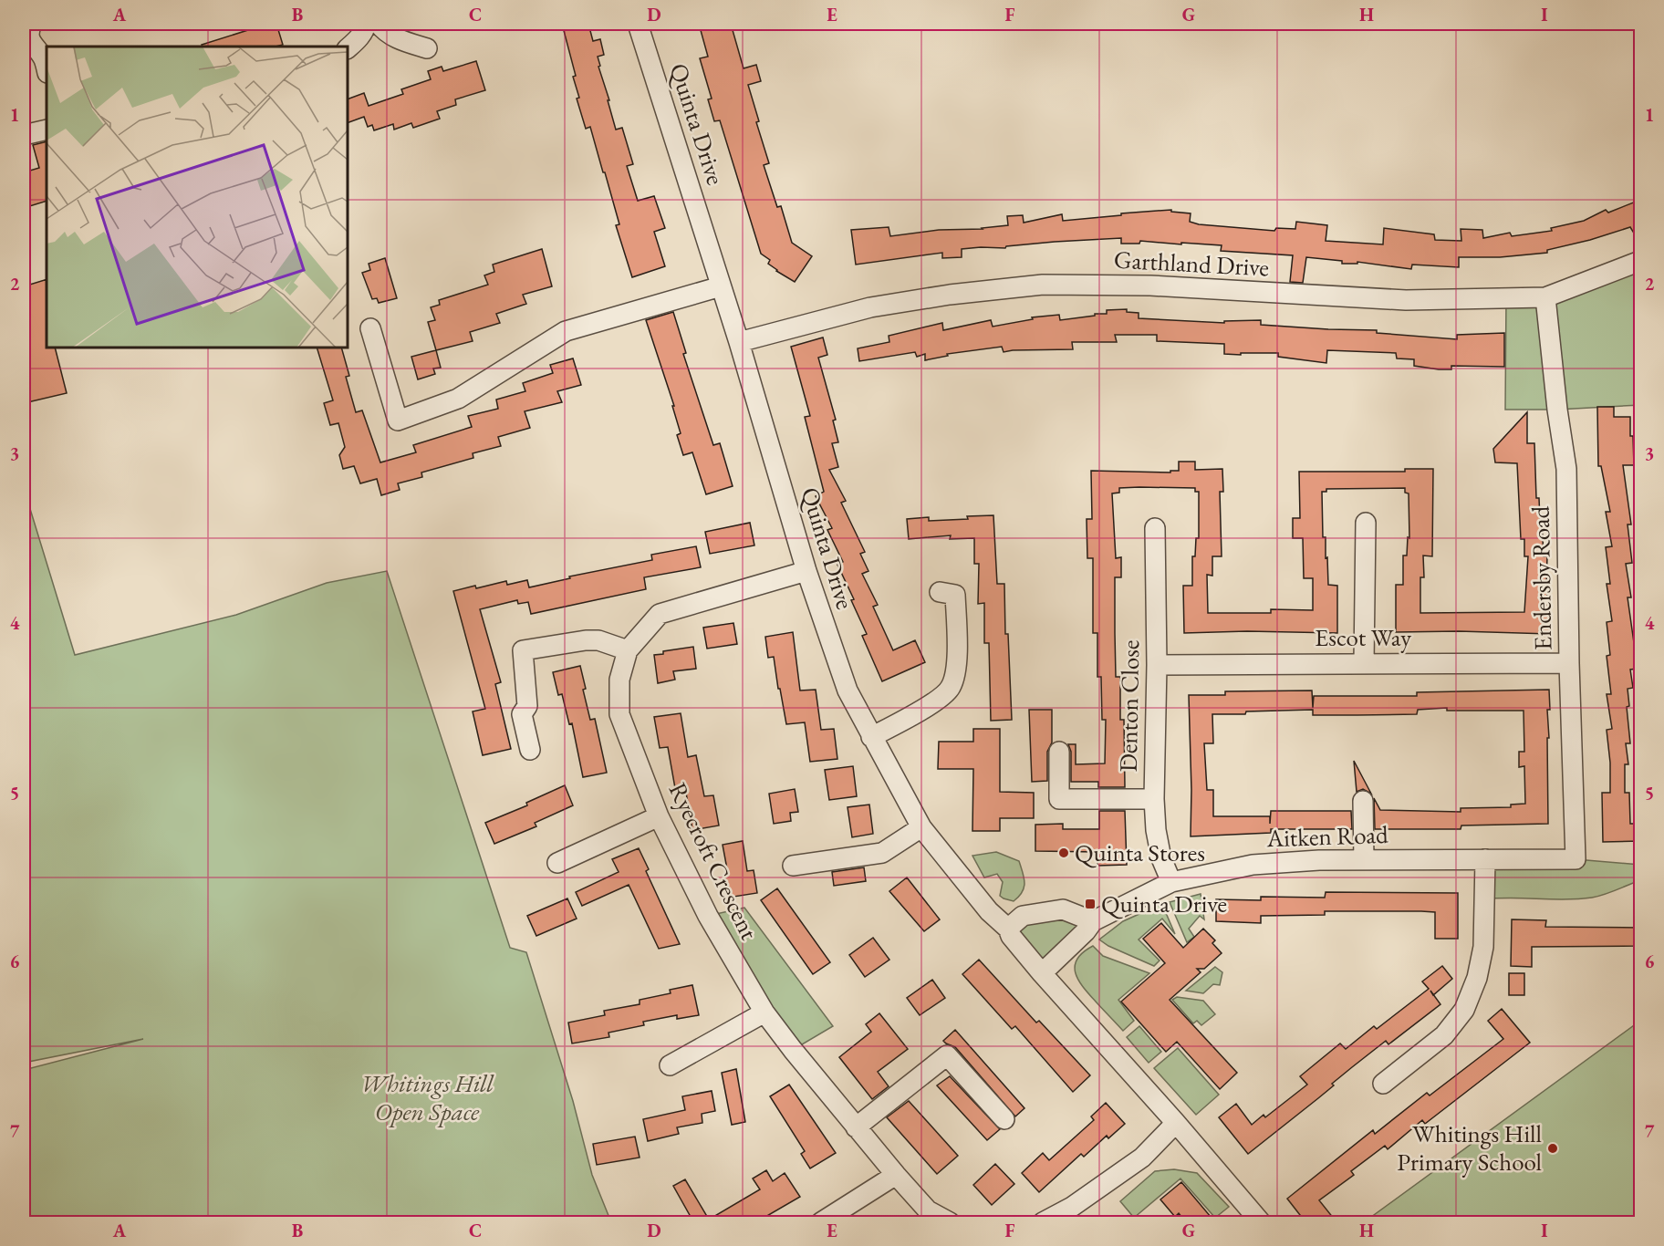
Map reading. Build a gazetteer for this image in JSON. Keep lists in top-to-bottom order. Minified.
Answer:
{"streets":{"street":["Quinta Drive","Garthland Drive","Endersby Road","Escot Way","Denton Close","Aitken Road","Ryecroft Crescent"]},"crossings":[["Quinta Drive","Garthland Drive"],["Quinta Drive","Aitken Road"],["Quinta Drive","Ryecroft Crescent"],["Garthland Drive","Endersby Road"],["Endersby Road","Escot Way"],["Endersby Road","Aitken Road"],["Escot Way","Denton Close"],["Denton Close","Aitken Road"]],"parks":["Whitings Hill Open Space"],"places":{"other":["Quinta Stores","Whitings Hill Primary School"],"transit":["Quinta Drive"]},"grid":{"columns":["A","B","C","D","E","F","G","H","I"],"rows":["1","2","3","4","5","6","7"]}}
